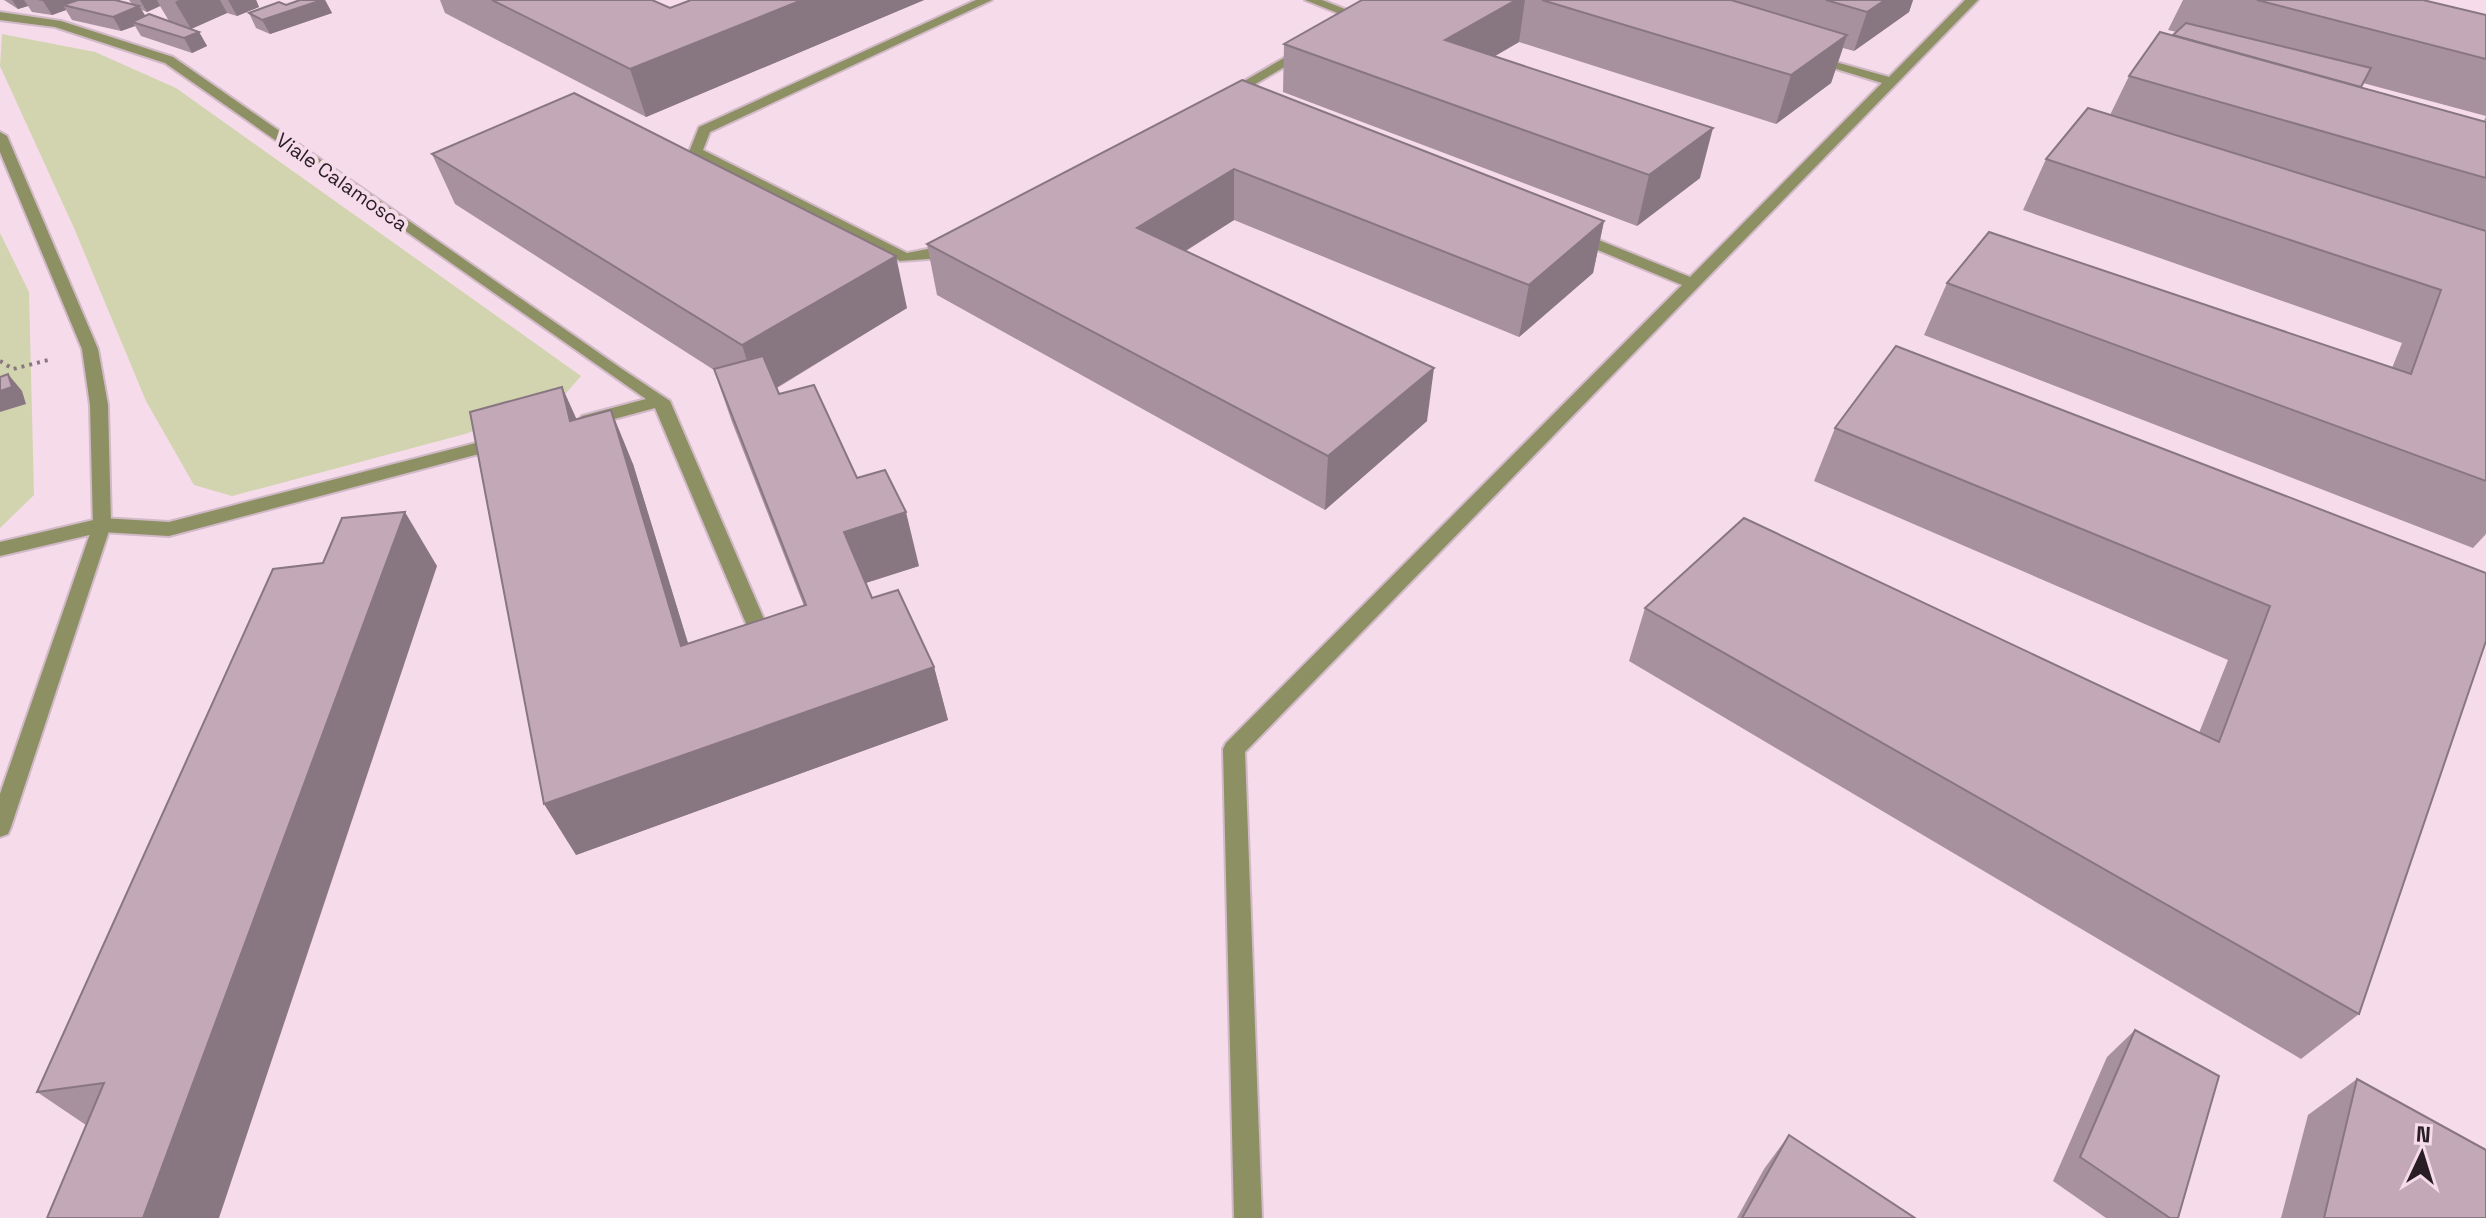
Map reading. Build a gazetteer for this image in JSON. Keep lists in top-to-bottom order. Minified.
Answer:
{"streets":{"street":["Viale Calamosca"]},"north":"top"}
